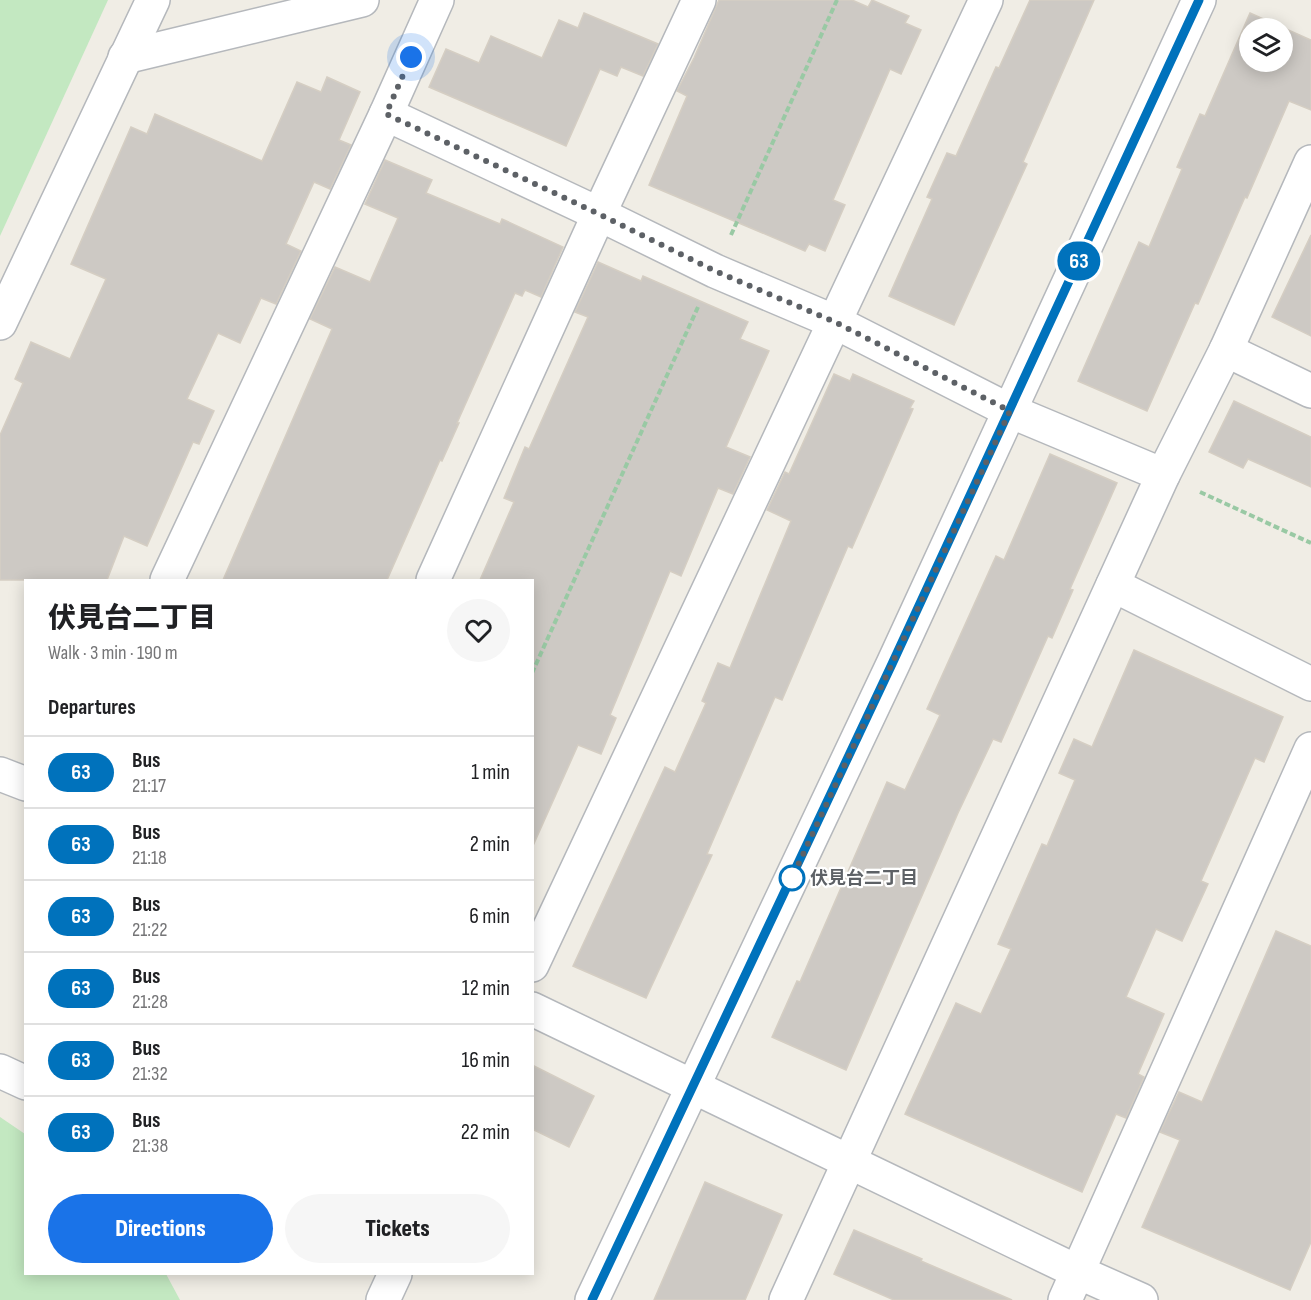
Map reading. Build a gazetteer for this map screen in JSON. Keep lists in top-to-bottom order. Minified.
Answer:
{"places":["伏見台二丁目"],"lines":["bus line 63"],"page":{"on_map":"63","heading":[["伏見台二丁目","Walk · 3 min · 190 m"],"Departures"],"list":[{"mark":"63","name":"Bus","note":"21:17","value":"1 min"},{"mark":"63","name":"Bus","note":"21:18","value":"2 min"},{"mark":"63","name":"Bus","note":"21:22","value":"6 min"},{"mark":"63","name":"Bus","note":"21:28","value":"12 min"},{"mark":"63","name":"Bus","note":"21:32","value":"16 min"},{"mark":"63","name":"Bus","note":"21:38","value":"22 min"}],"buttons":["Directions","Tickets"]}}
